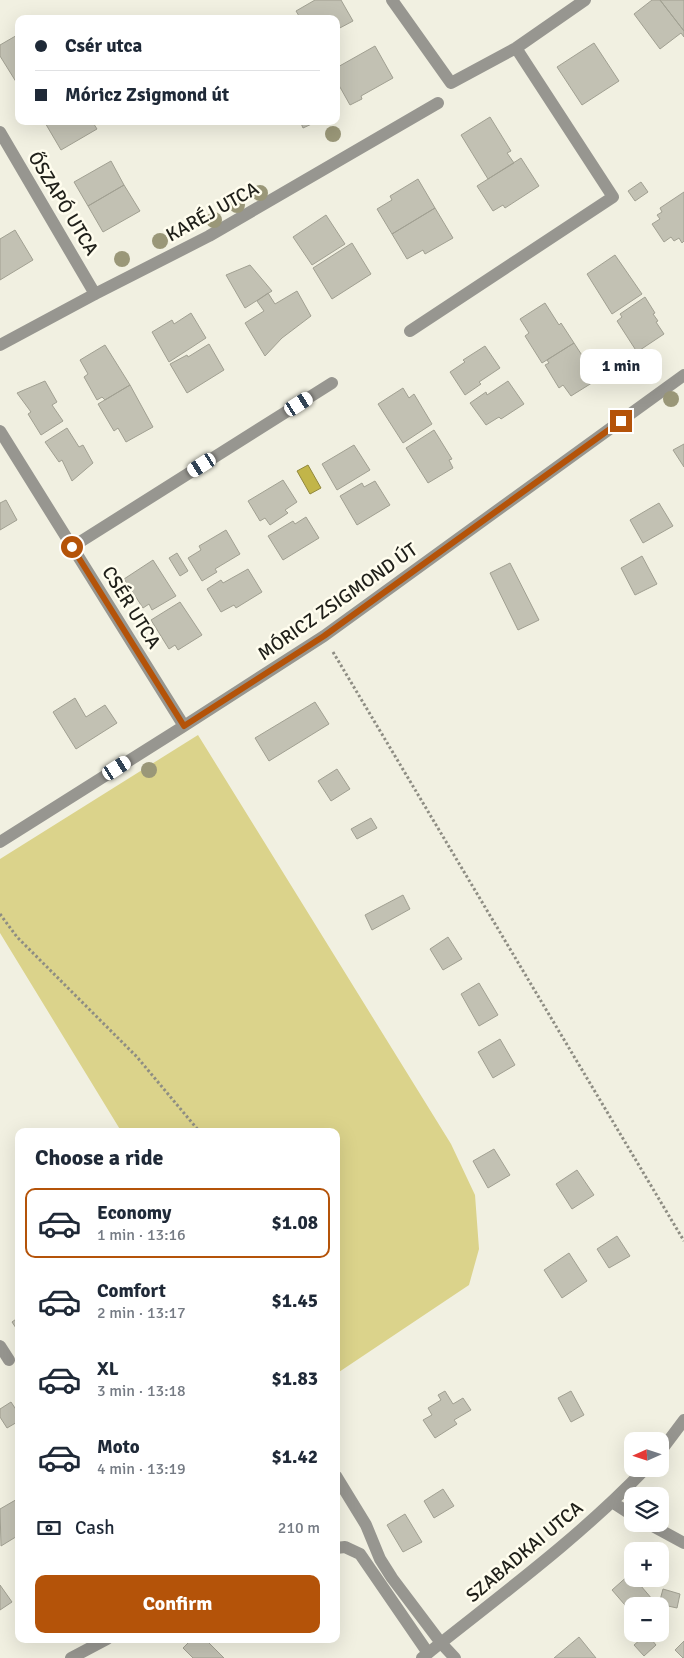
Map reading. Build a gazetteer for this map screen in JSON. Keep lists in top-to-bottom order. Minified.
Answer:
{"streets":{"street":["ŐSZAPÓ UTCA","KARÉJ UTCA","MÓRICZ ZSIGMOND ÚT","CSÉR UTCA","SZABADKAI UTCA"]},"crossings":[["ŐSZAPÓ UTCA","KARÉJ UTCA"],["MÓRICZ ZSIGMOND ÚT","CSÉR UTCA"]],"north":"left","page":{"banner":["Csér utca","Móricz Zsigmond út"],"bubble":"1 min","heading":"Choose a ride","list":[{"name":"Economy","note":"1 min · 13:16","value":"$1.08"},{"name":"Comfort","note":"2 min · 13:17","value":"$1.45"},{"name":"XL","note":"3 min · 13:18","value":"$1.83"},{"name":"Moto","note":"4 min · 13:19","value":"$1.42"}],"map_buttons":["+","−"],"pay":["Cash","210 m"],"buttons":"Confirm"}}
